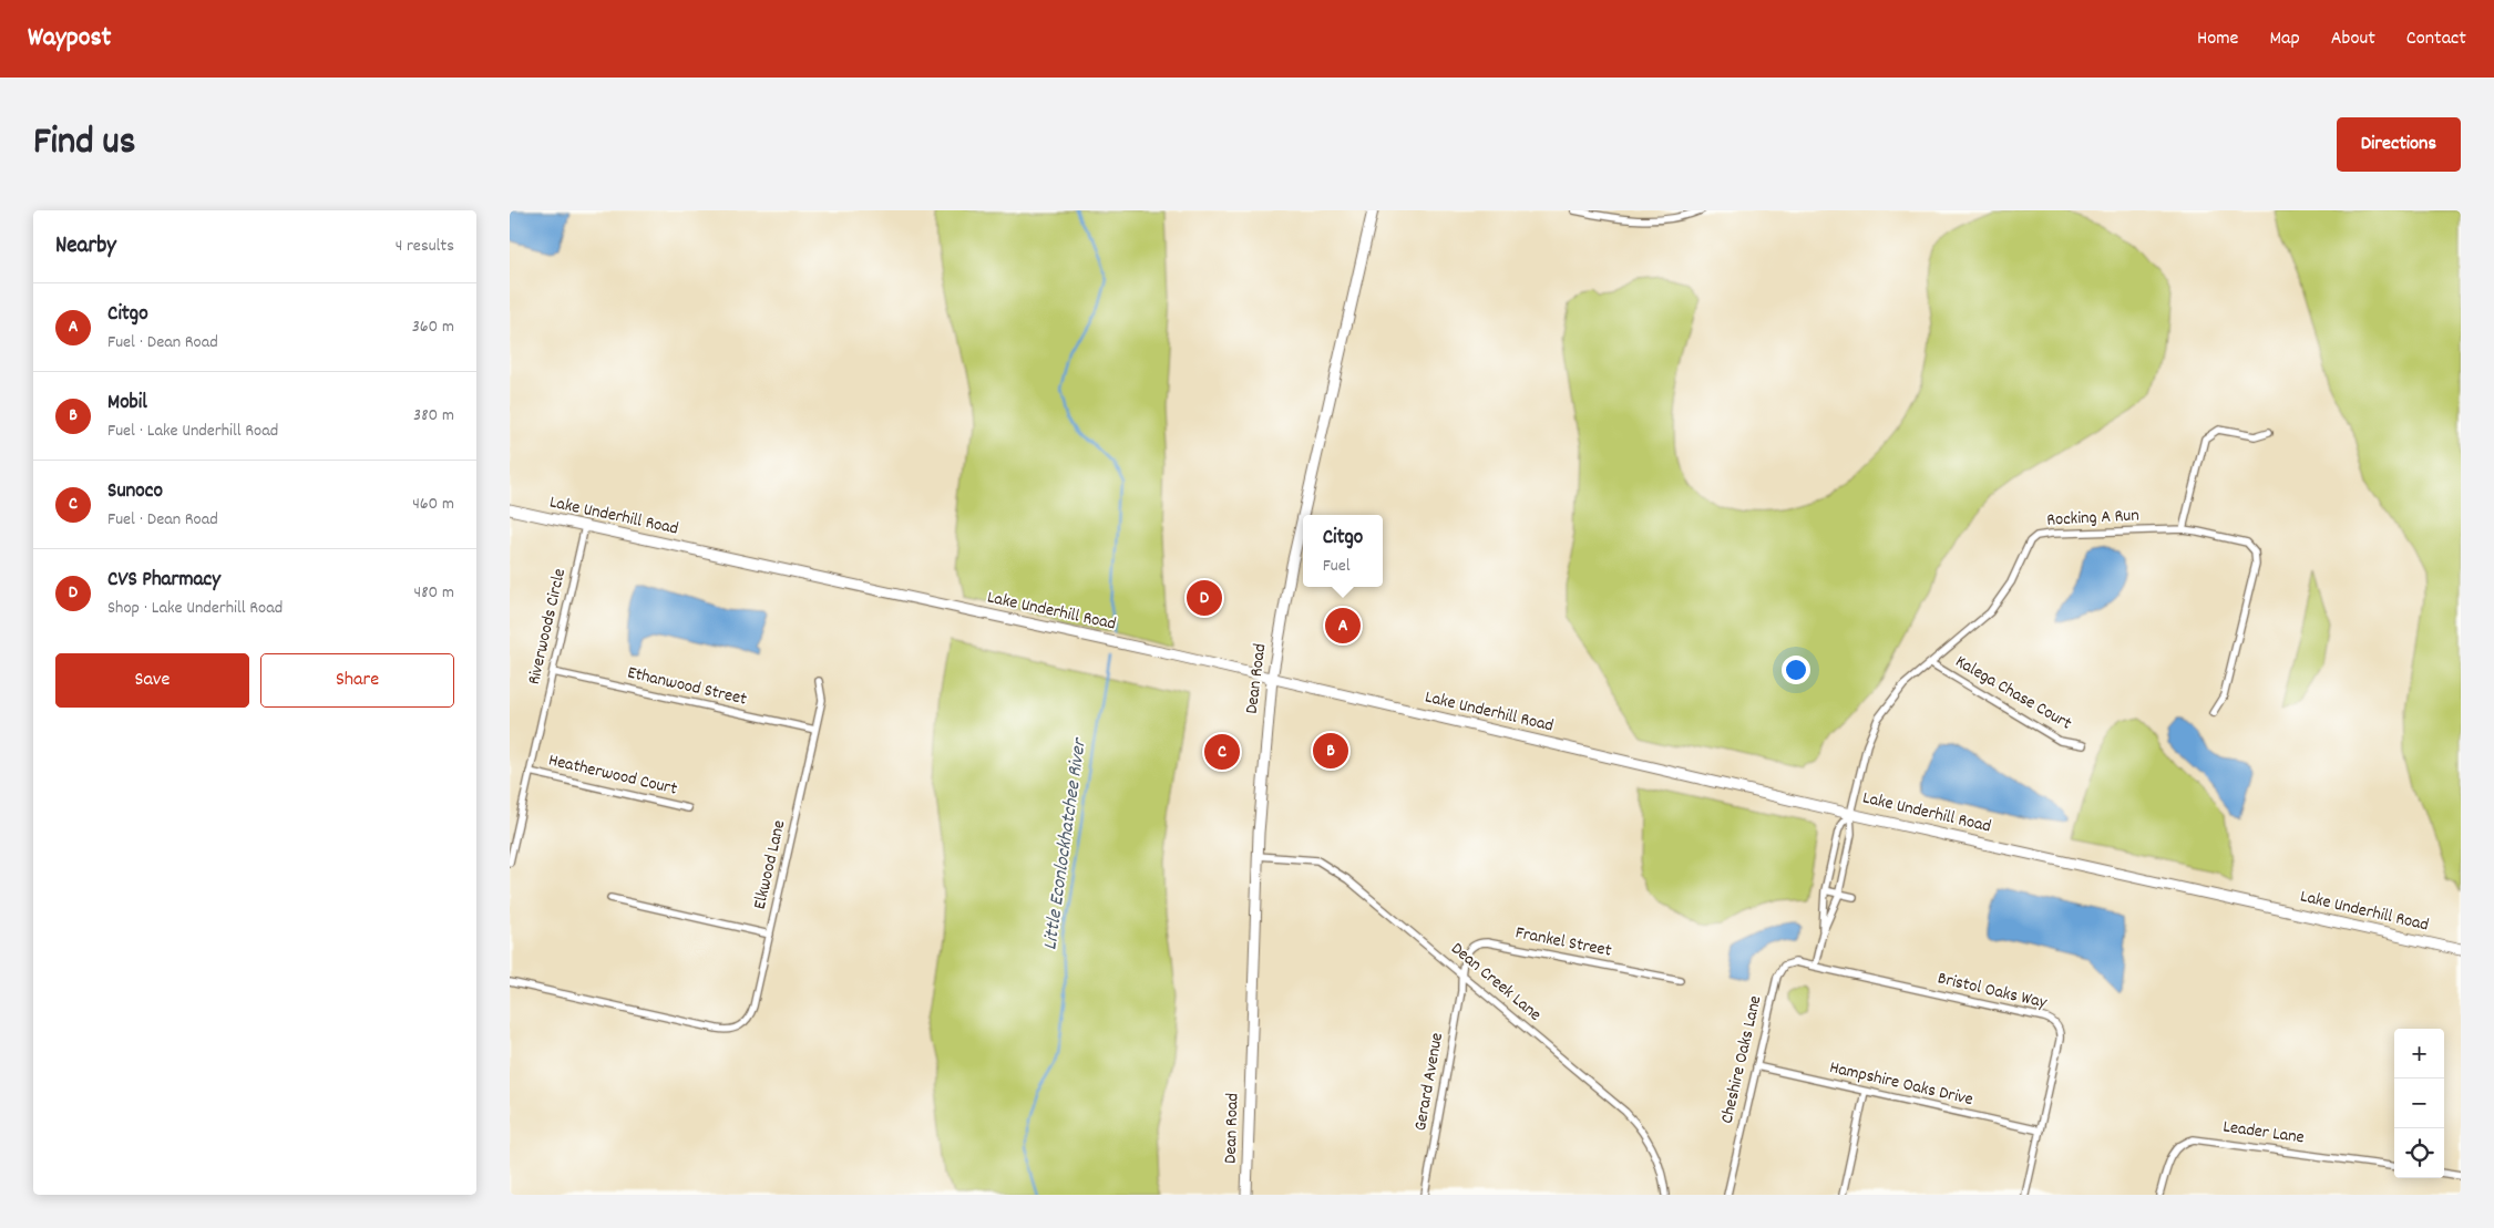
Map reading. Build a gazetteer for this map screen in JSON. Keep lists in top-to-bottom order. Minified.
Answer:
{"streets":{"street":["Lake Underhill Road","Rocking A Run","Riverwoods Circle","Dean Road","Ethanwood Street","Kalega Chase Court","Heatherwood Court","Elkwood Lane","Frankel Street","Dean Creek Lane","Bristol Oaks Way","Cheshire Oaks Lane","Gerard Avenue","Hampshire Oaks Drive","Leader Lane"]},"crossings":[["Lake Underhill Road","Rocking A Run"],["Lake Underhill Road","Riverwoods Circle"],["Lake Underhill Road","Dean Road"],["Rocking A Run","Kalega Chase Court"],["Rocking A Run","Bristol Oaks Way"],["Rocking A Run","Cheshire Oaks Lane"],["Riverwoods Circle","Ethanwood Street"],["Riverwoods Circle","Heatherwood Court"],["Dean Road","Dean Creek Lane"],["Ethanwood Street","Elkwood Lane"],["Frankel Street","Dean Creek Lane"],["Frankel Street","Gerard Avenue"],["Dean Creek Lane","Gerard Avenue"],["Bristol Oaks Way","Cheshire Oaks Lane"],["Bristol Oaks Way","Hampshire Oaks Drive"],["Cheshire Oaks Lane","Hampshire Oaks Drive"]],"water":["Little Econlockhatchee River"],"page":{"header":"Waypost","nav":["Home","Map","About","Contact"],"title":"Find us","buttons":["Directions",["Save","Share"]],"heading":["Nearby","4 results"],"list":[{"mark":"A","name":"Citgo","note":"Fuel · Dean Road","value":"360 m"},{"mark":"B","name":"Mobil","note":"Fuel · Lake Underhill Road","value":"380 m"},{"mark":"C","name":"Sunoco","note":"Fuel · Dean Road","value":"460 m"},{"mark":"D","name":"CVS Pharmacy","note":"Shop · Lake Underhill Road","value":"480 m"}],"popup":["Citgo","Fuel"],"pins":["D","A","B","C"],"map_buttons":["+","−"]}}
